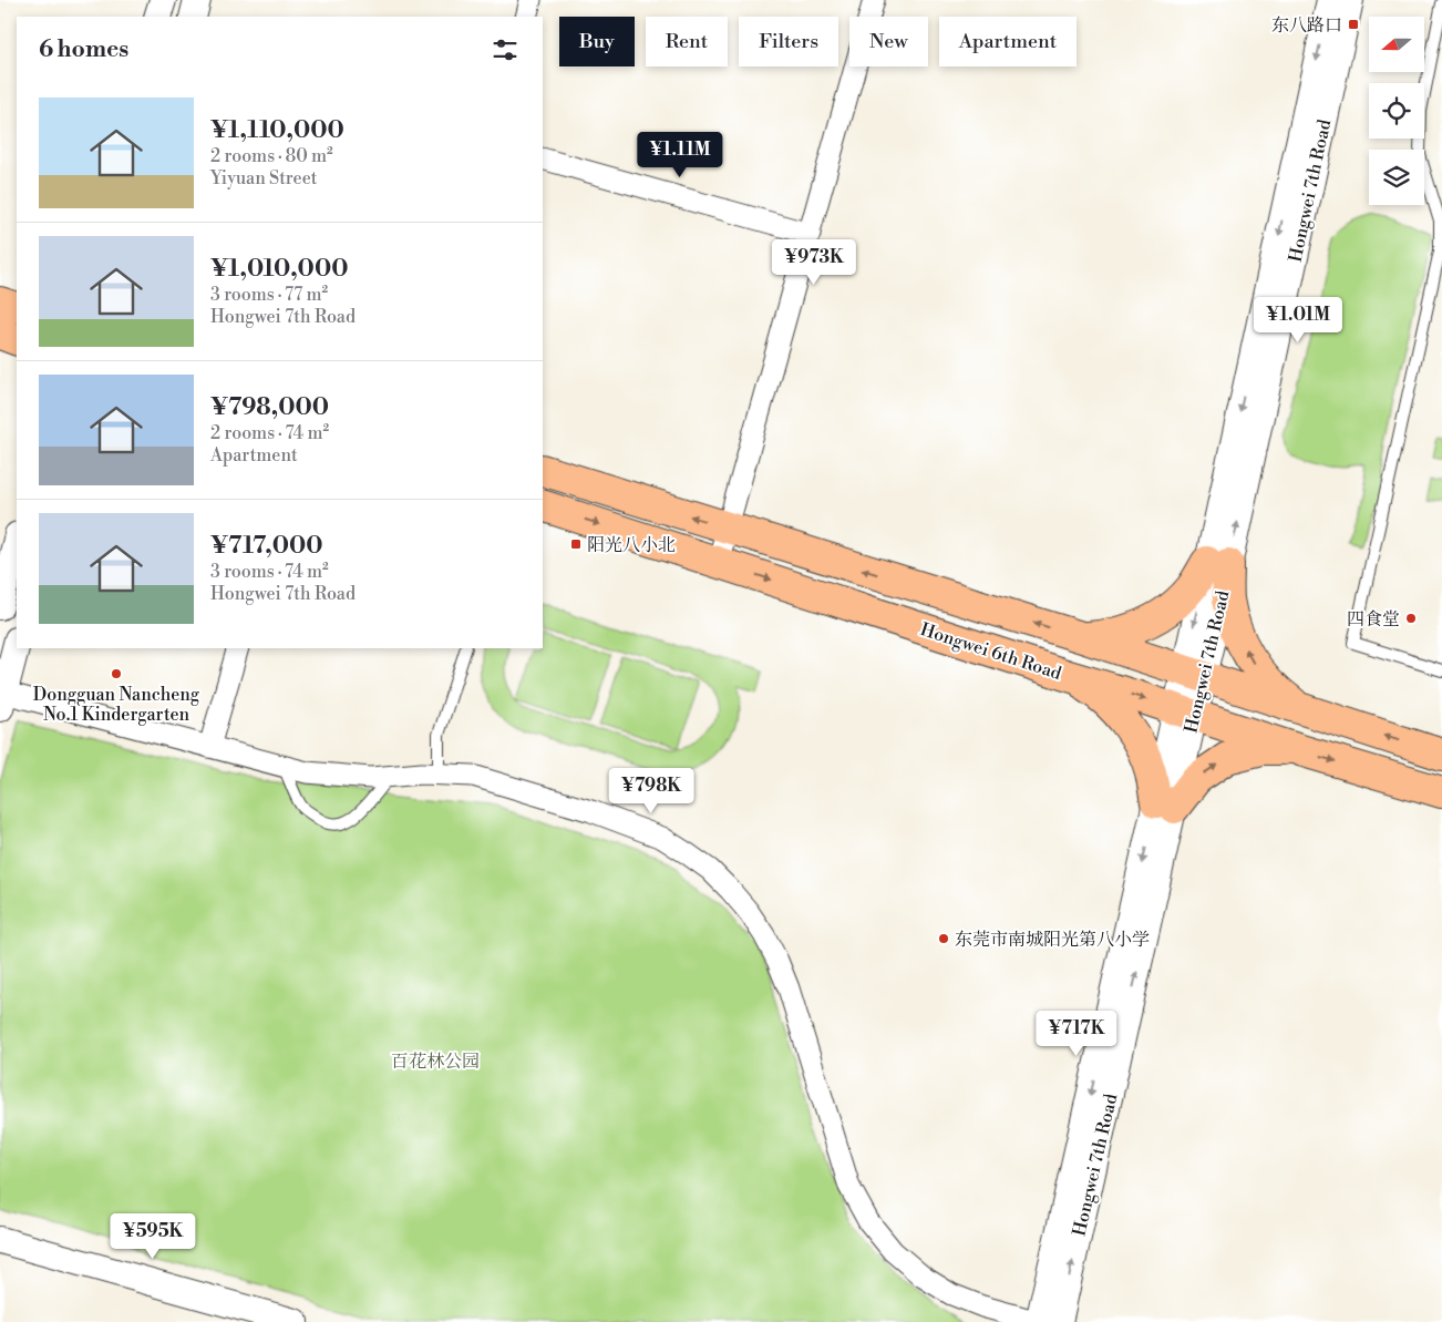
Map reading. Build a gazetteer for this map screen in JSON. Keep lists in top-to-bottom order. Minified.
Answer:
{"streets":{"main road":["Hongwei 6th Road"],"street":["Hongwei 7th Road"]},"crossings":[["Hongwei 7th Road","Hongwei 6th Road"]],"parks":["百花林公园"],"places":{"transit":["东八路口","阳光八小北"],"other":["四食堂","Dongguan Nancheng No.1 Kindergarten","东莞市南城阳光第八小学"]},"north":"left","page":{"chip":["Buy","Rent","Filters","New","Apartment"],"heading":"6 homes","list":[{"name":"¥1,110,000","note":"2 rooms · 80 m² · Yiyuan Street"},{"name":"¥1,010,000","note":"3 rooms · 77 m² · Hongwei 7th Road"},{"name":"¥798,000","note":"2 rooms · 74 m² · Apartment"},{"name":"¥717,000","note":"3 rooms · 74 m² · Hongwei 7th Road"}],"price":["¥1.11M","¥973K","¥1.01M","¥798K","¥717K","¥595K"]}}
